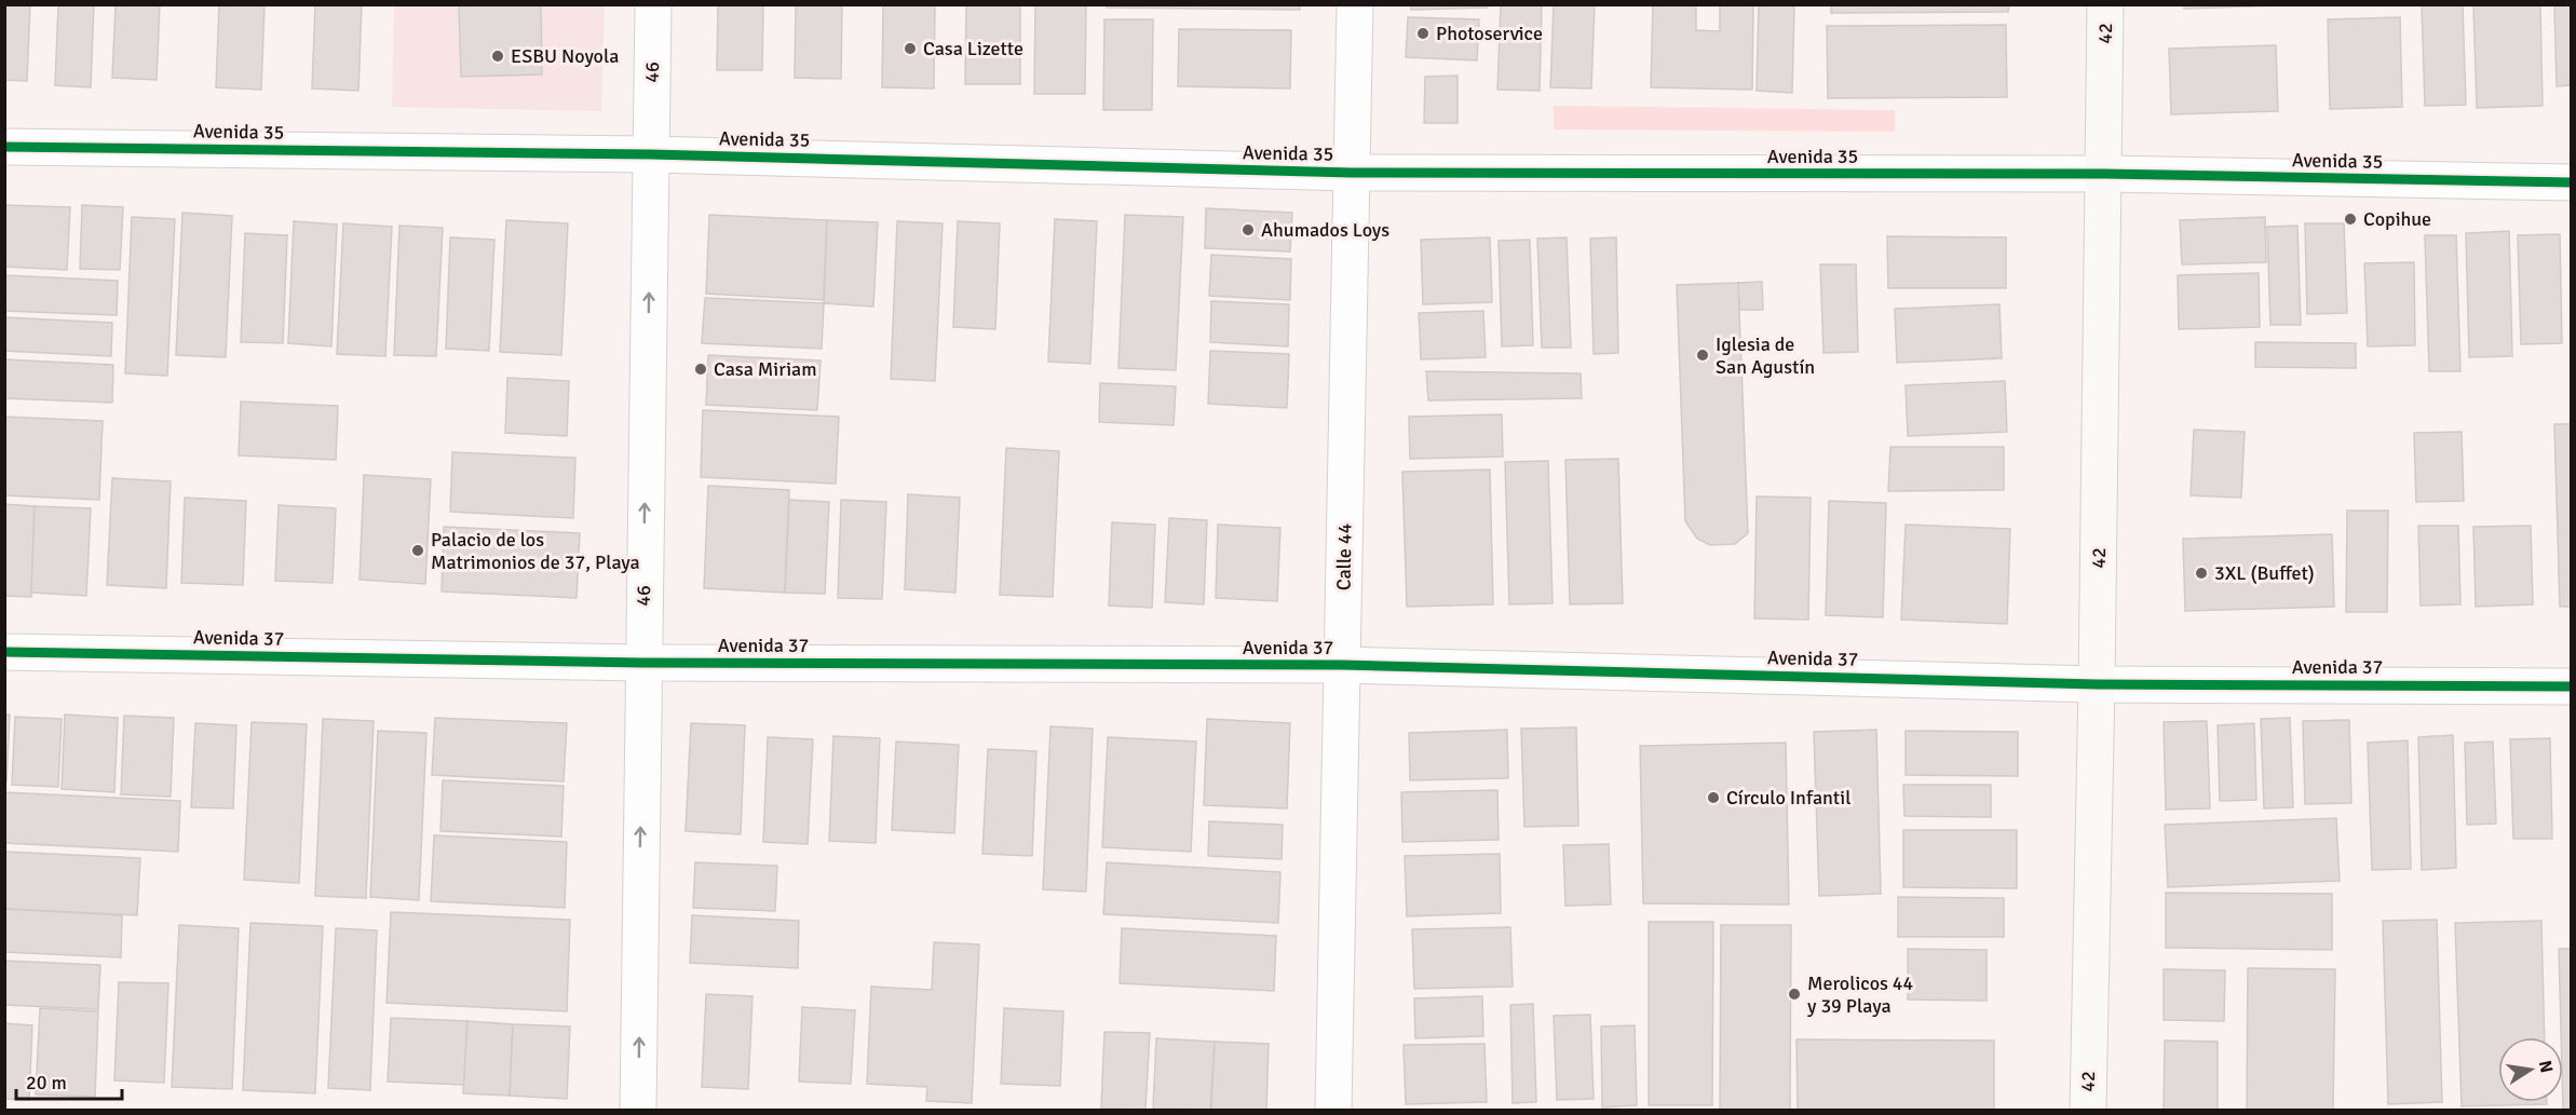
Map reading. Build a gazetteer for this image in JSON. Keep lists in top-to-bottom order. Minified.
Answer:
{"streets":{"main road":["42"],"street":["46","Avenida 35","Calle 44","Avenida 37"]},"crossings":[["42","Avenida 35"],["42","Avenida 37"],["46","Avenida 35"],["46","Avenida 37"],["Avenida 35","Calle 44"],["Calle 44","Avenida 37"]],"one_way":["46"],"places":["Photoservice","Casa Lizette","ESBU Noyola","Copihue","Ahumados Loys","Iglesia de San Agustín","Casa Miriam","Palacio de los Matrimonios de 37, Playa","3XL (Buffet)","Círculo Infantil","Merolicos 44 y 39 Playa"],"scale_bar":"20 m","north":"right"}
